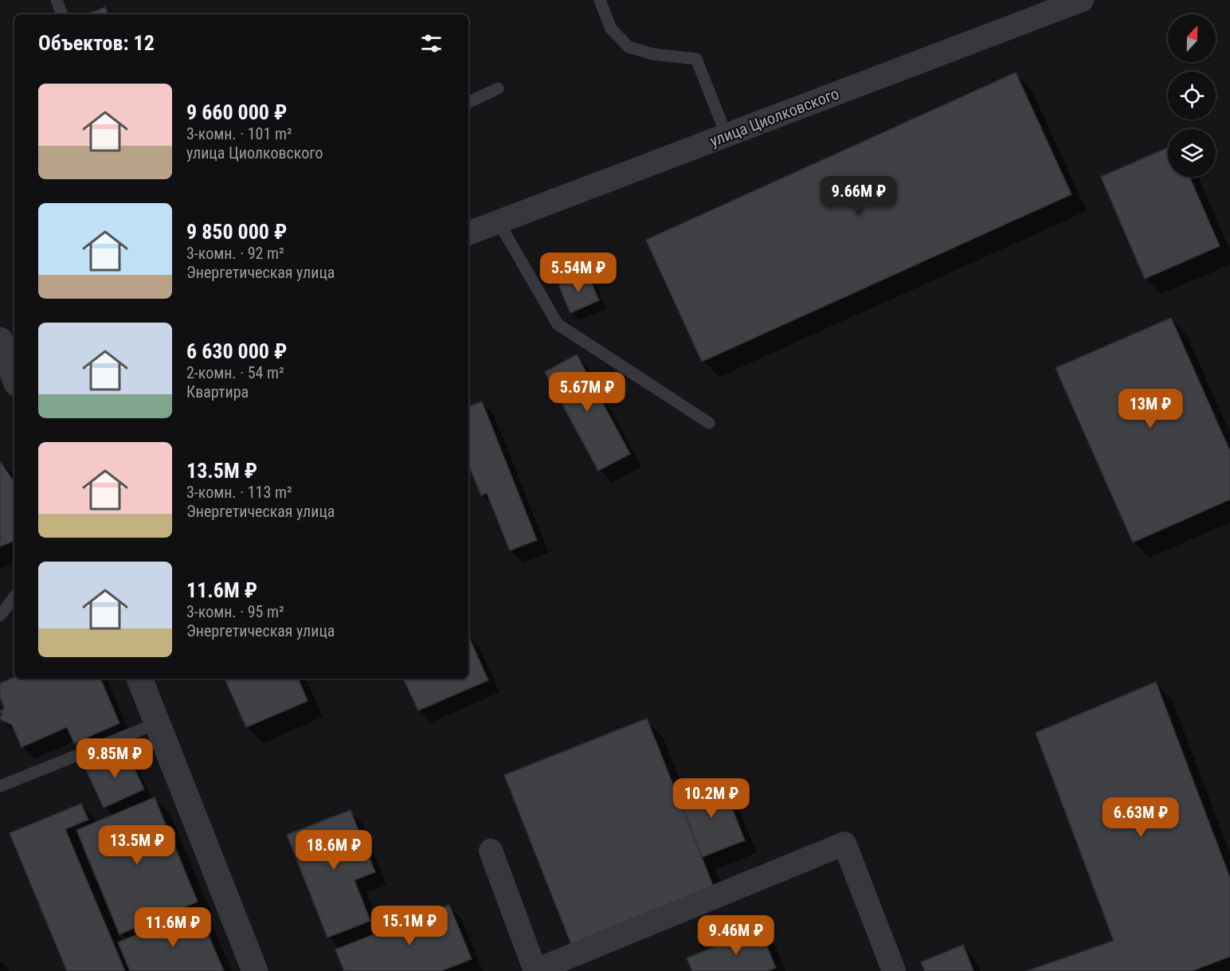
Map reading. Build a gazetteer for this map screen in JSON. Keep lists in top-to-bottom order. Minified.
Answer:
{"streets":{"street":["улица Циолковского"]},"north":"top","page":{"heading":"Объектов: 12","list":[{"name":"9 660 000 ₽","note":"3-комн. · 101 m² · улица Циолковского"},{"name":"9 850 000 ₽","note":"3-комн. · 92 m² · Энергетическая улица"},{"name":"6 630 000 ₽","note":"2-комн. · 54 m² · Квартира"},{"name":"13.5M ₽","note":"3-комн. · 113 m² · Энергетическая улица"},{"name":"11.6M ₽","note":"3-комн. · 95 m² · Энергетическая улица"}],"price":["9.66M ₽","5.54M ₽","5.67M ₽","13M ₽","9.85M ₽","10.2M ₽","6.63M ₽","13.5M ₽","18.6M ₽","15.1M ₽","11.6M ₽","9.46M ₽"]}}
